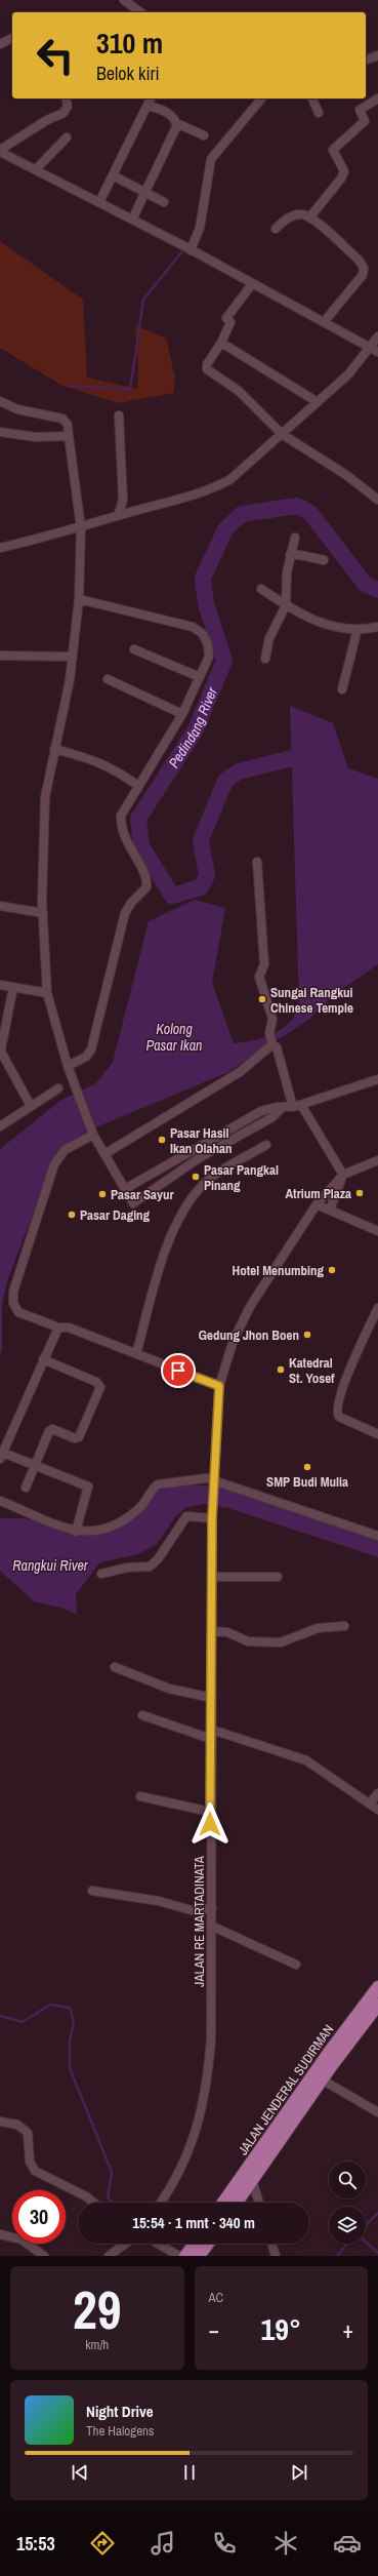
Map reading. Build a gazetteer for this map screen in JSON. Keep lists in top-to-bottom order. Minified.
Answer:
{"streets":{"highway":["JALAN JENDERAL SUDIRMAN"],"street":["JALAN RE MARTADINATA"]},"water":["Pedindang River","Kolong Pasar Ikan","Rangkui River"],"places":["Sungai Rangkui Chinese Temple","Pasar Hasil Ikan Olahan","Pasar Pangkal Pinang","Atrium Plaza","Pasar Sayur","Pasar Daging","Hotel Menumbing","Gedung Jhon Boen","Katedral St. Yosef","SMP Budi Mulia"],"page":{"turn":["310 m","Belok kiri"],"limit":"30","trip":"15:54 · 1 mnt · 340 m","tile":[["29","km/h"],"AC"],"heat":["−","19°","+"],"song":["Night Drive","The Halogens"],"tabs":"15:53"}}
